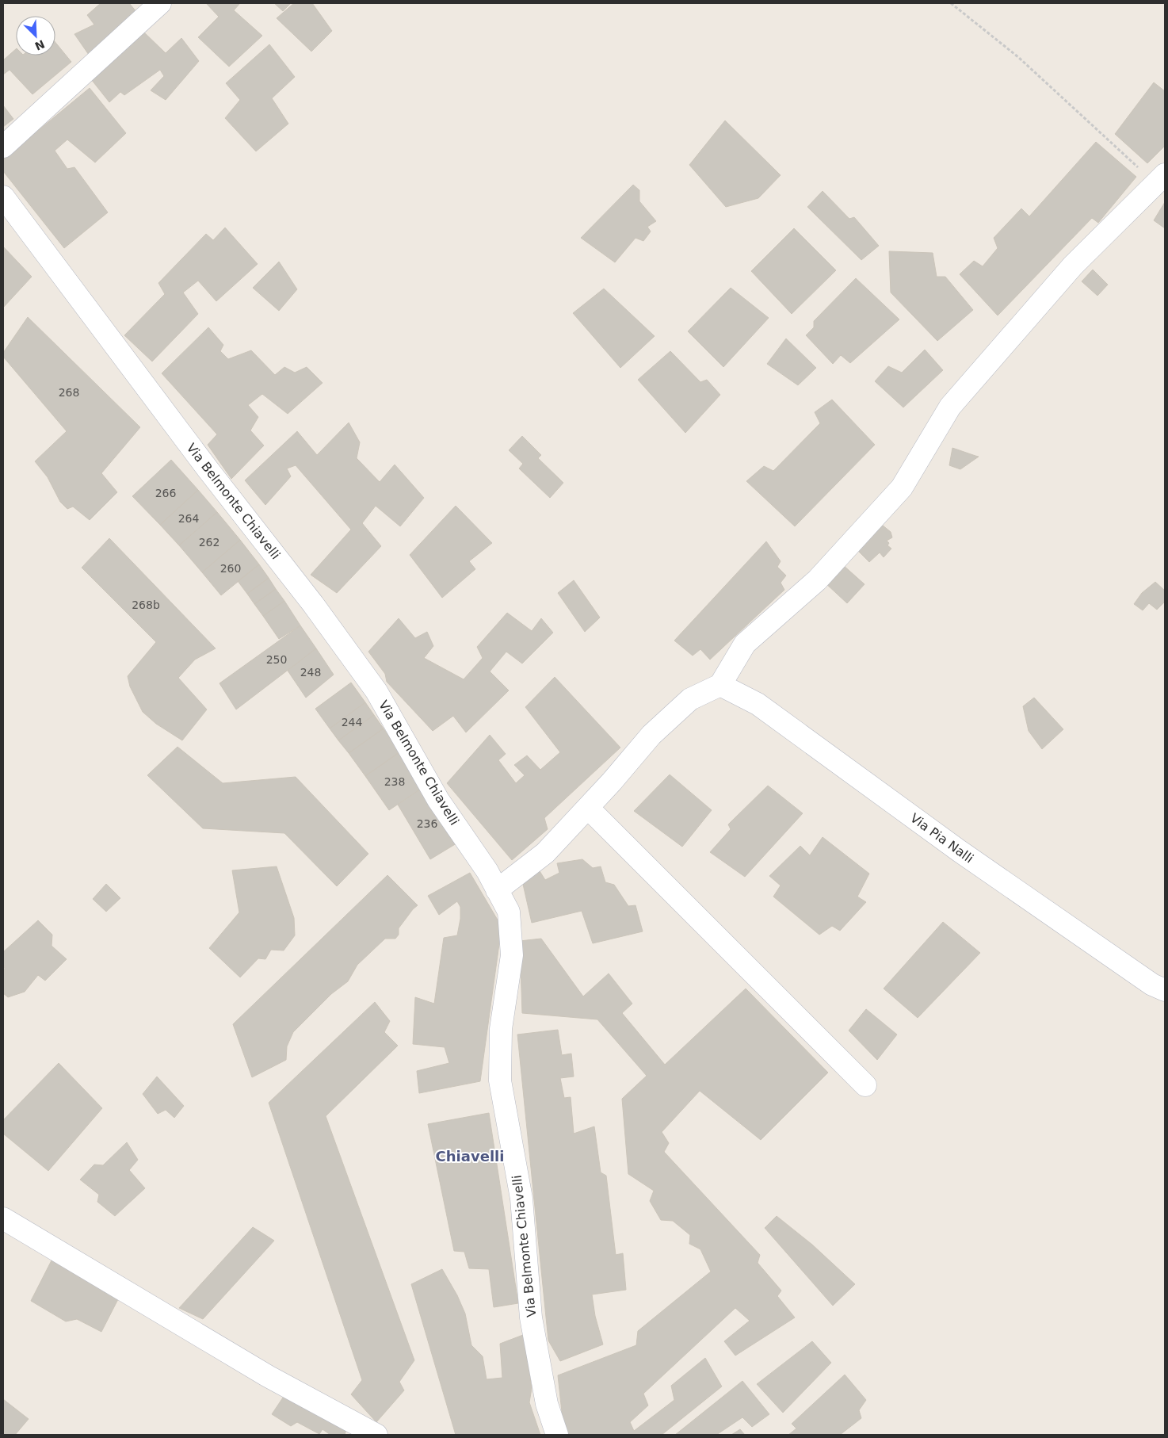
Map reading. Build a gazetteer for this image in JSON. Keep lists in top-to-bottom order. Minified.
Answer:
{"streets":{"street":["Via Belmonte Chiavelli","Via Pia Nalli"]},"districts":["Chiavelli"],"house_numbers":["268","266","264","262","260","268b","250","248","244","238","236"],"north":"bottom right"}
